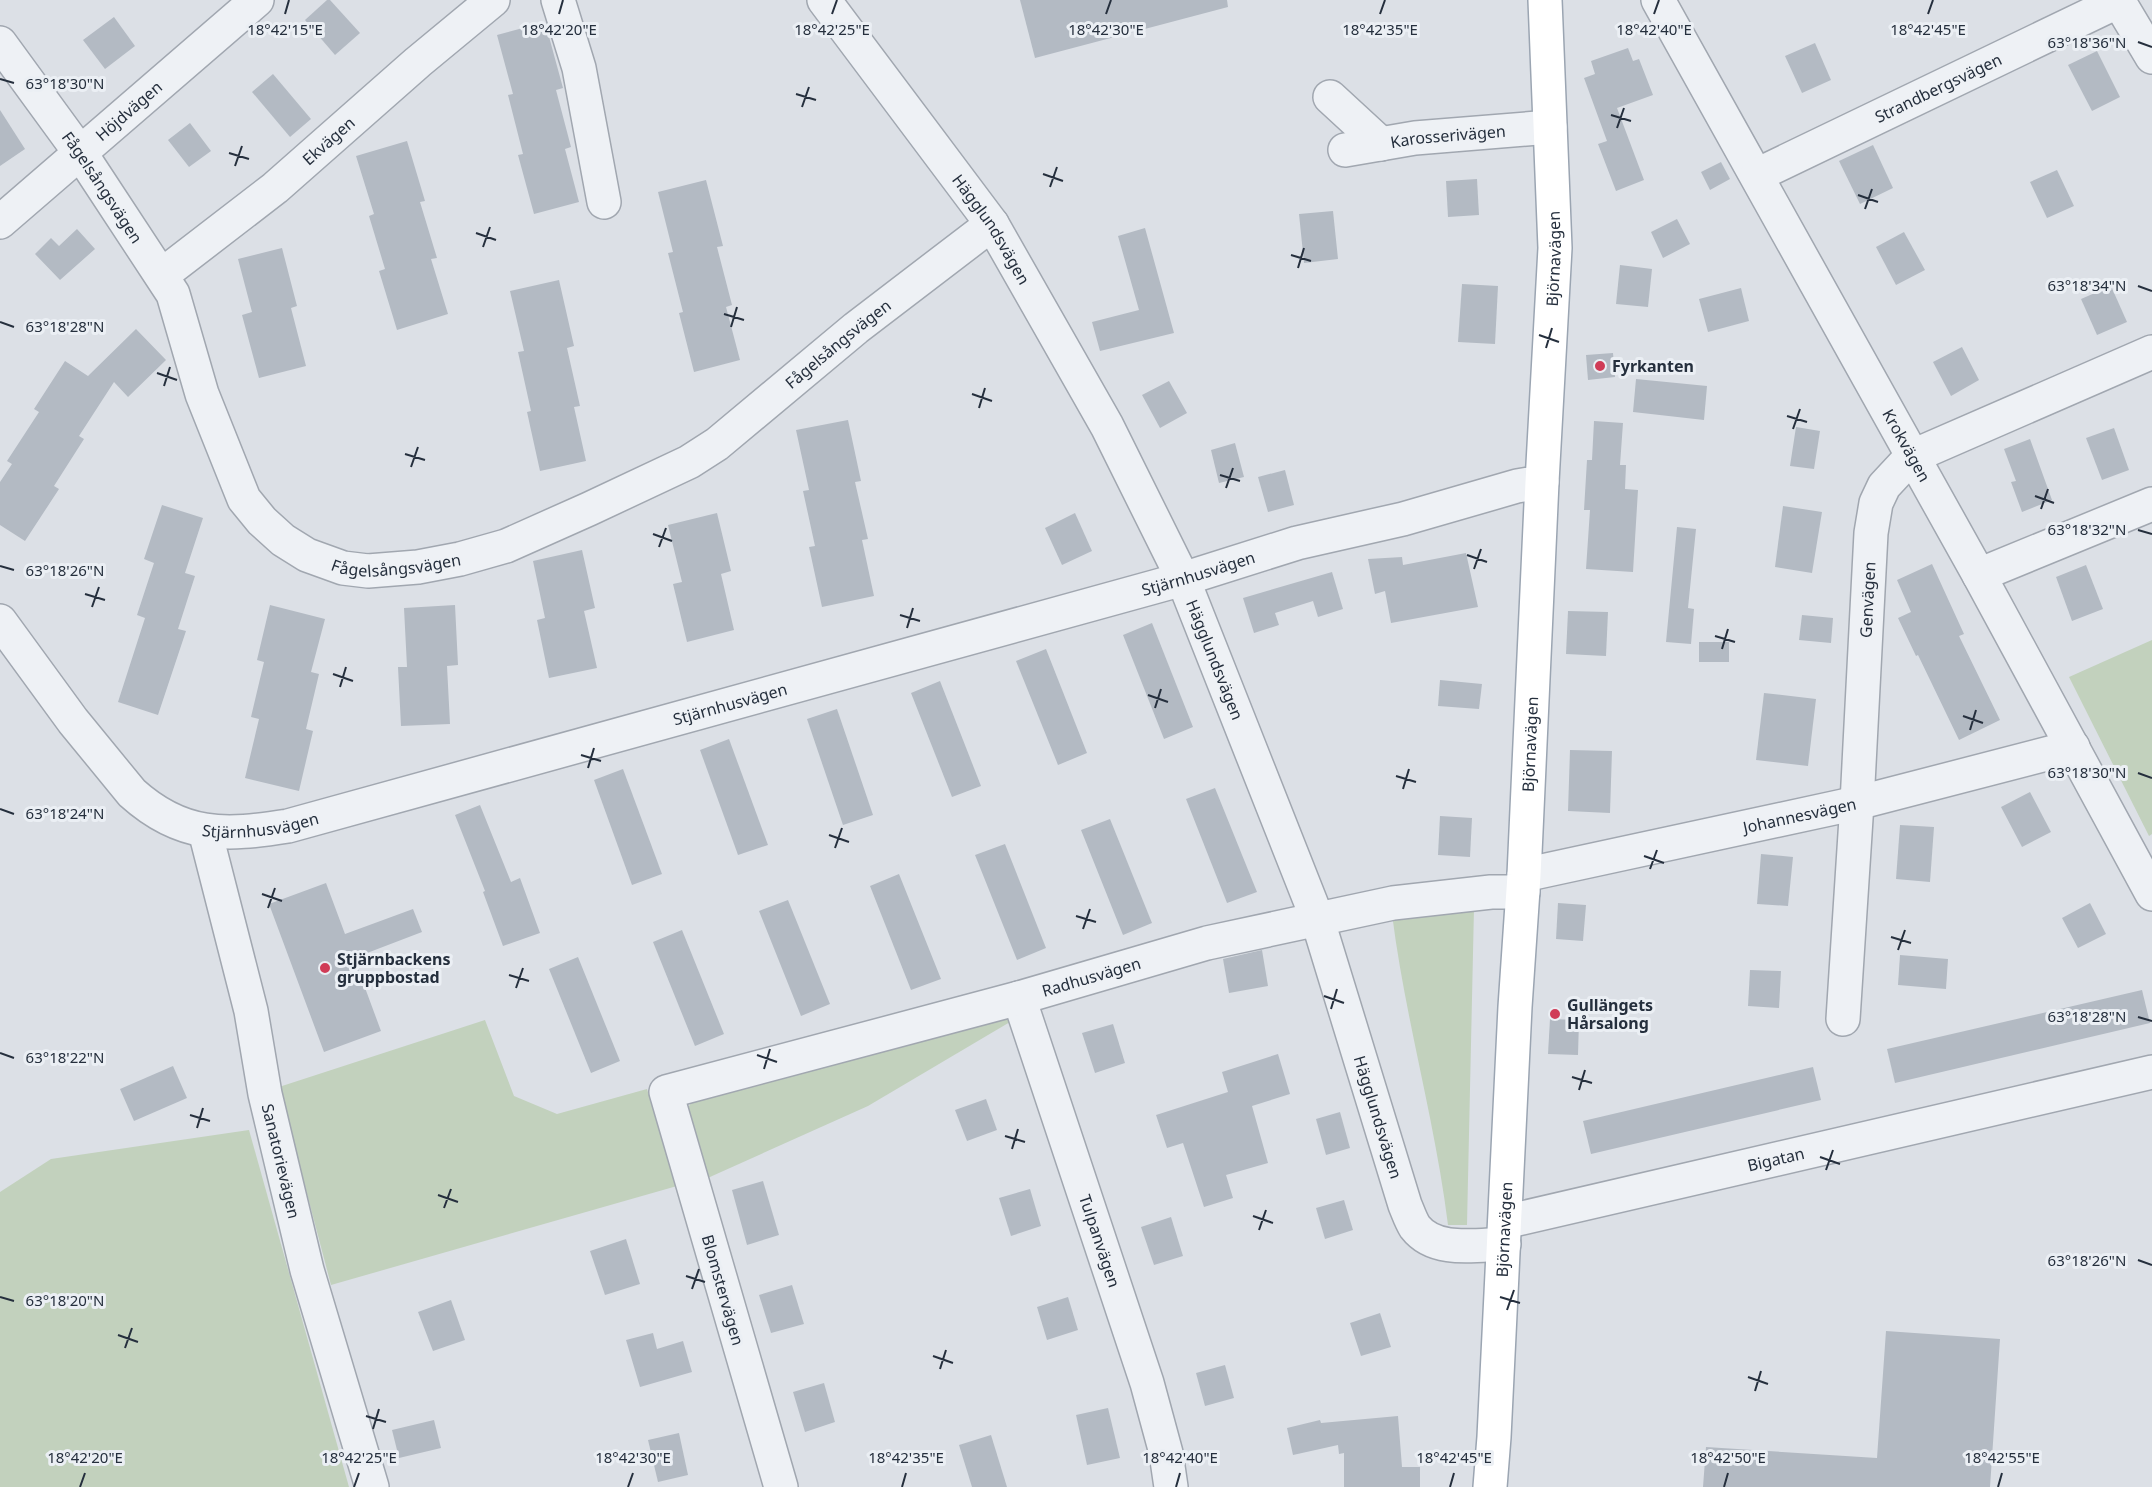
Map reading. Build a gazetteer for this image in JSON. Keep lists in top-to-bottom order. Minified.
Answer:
{"streets":{"main road":["Björnavägen"],"street":["Strandbergsvägen","Höjdvägen","Karosserivägen","Ekvägen","Fågelsångsvägen","Hägglundsvägen","Krokvägen","Stjärnhusvägen","Genvägen","Johannesvägen","Radhusvägen","Bigatan","Sanatorievägen","Tulpanvägen","Blomstervägen"]},"crossings":[["Strandbergsvägen","Krokvägen"],["Höjdvägen","Fågelsångsvägen"],["Karosserivägen","Björnavägen"],["Ekvägen","Fågelsångsvägen"],["Fågelsångsvägen","Hägglundsvägen"],["Hägglundsvägen","Björnavägen"],["Hägglundsvägen","Stjärnhusvägen"],["Hägglundsvägen","Radhusvägen"],["Hägglundsvägen","Bigatan"],["Björnavägen","Stjärnhusvägen"],["Björnavägen","Johannesvägen"],["Björnavägen","Radhusvägen"],["Björnavägen","Bigatan"],["Krokvägen","Genvägen"],["Krokvägen","Johannesvägen"],["Stjärnhusvägen","Sanatorievägen"],["Genvägen","Johannesvägen"],["Johannesvägen","Radhusvägen"],["Radhusvägen","Tulpanvägen"],["Radhusvägen","Blomstervägen"]],"places":["Fyrkanten","Stjärnbackens gruppbostad","Gullängets Hårsalong"],"coordinates":["18°42'15\"E","18°42'20\"E","18°42'25\"E","18°42'30\"E","18°42'35\"E","18°42'40\"E","18°42'45\"E","63°18'36\"N","63°18'30\"N","63°18'34\"N","63°18'28\"N","63°18'32\"N","63°18'26\"N","63°18'24\"N","63°18'22\"N","63°18'20\"N","18°42'50\"E","18°42'55\"E"]}
